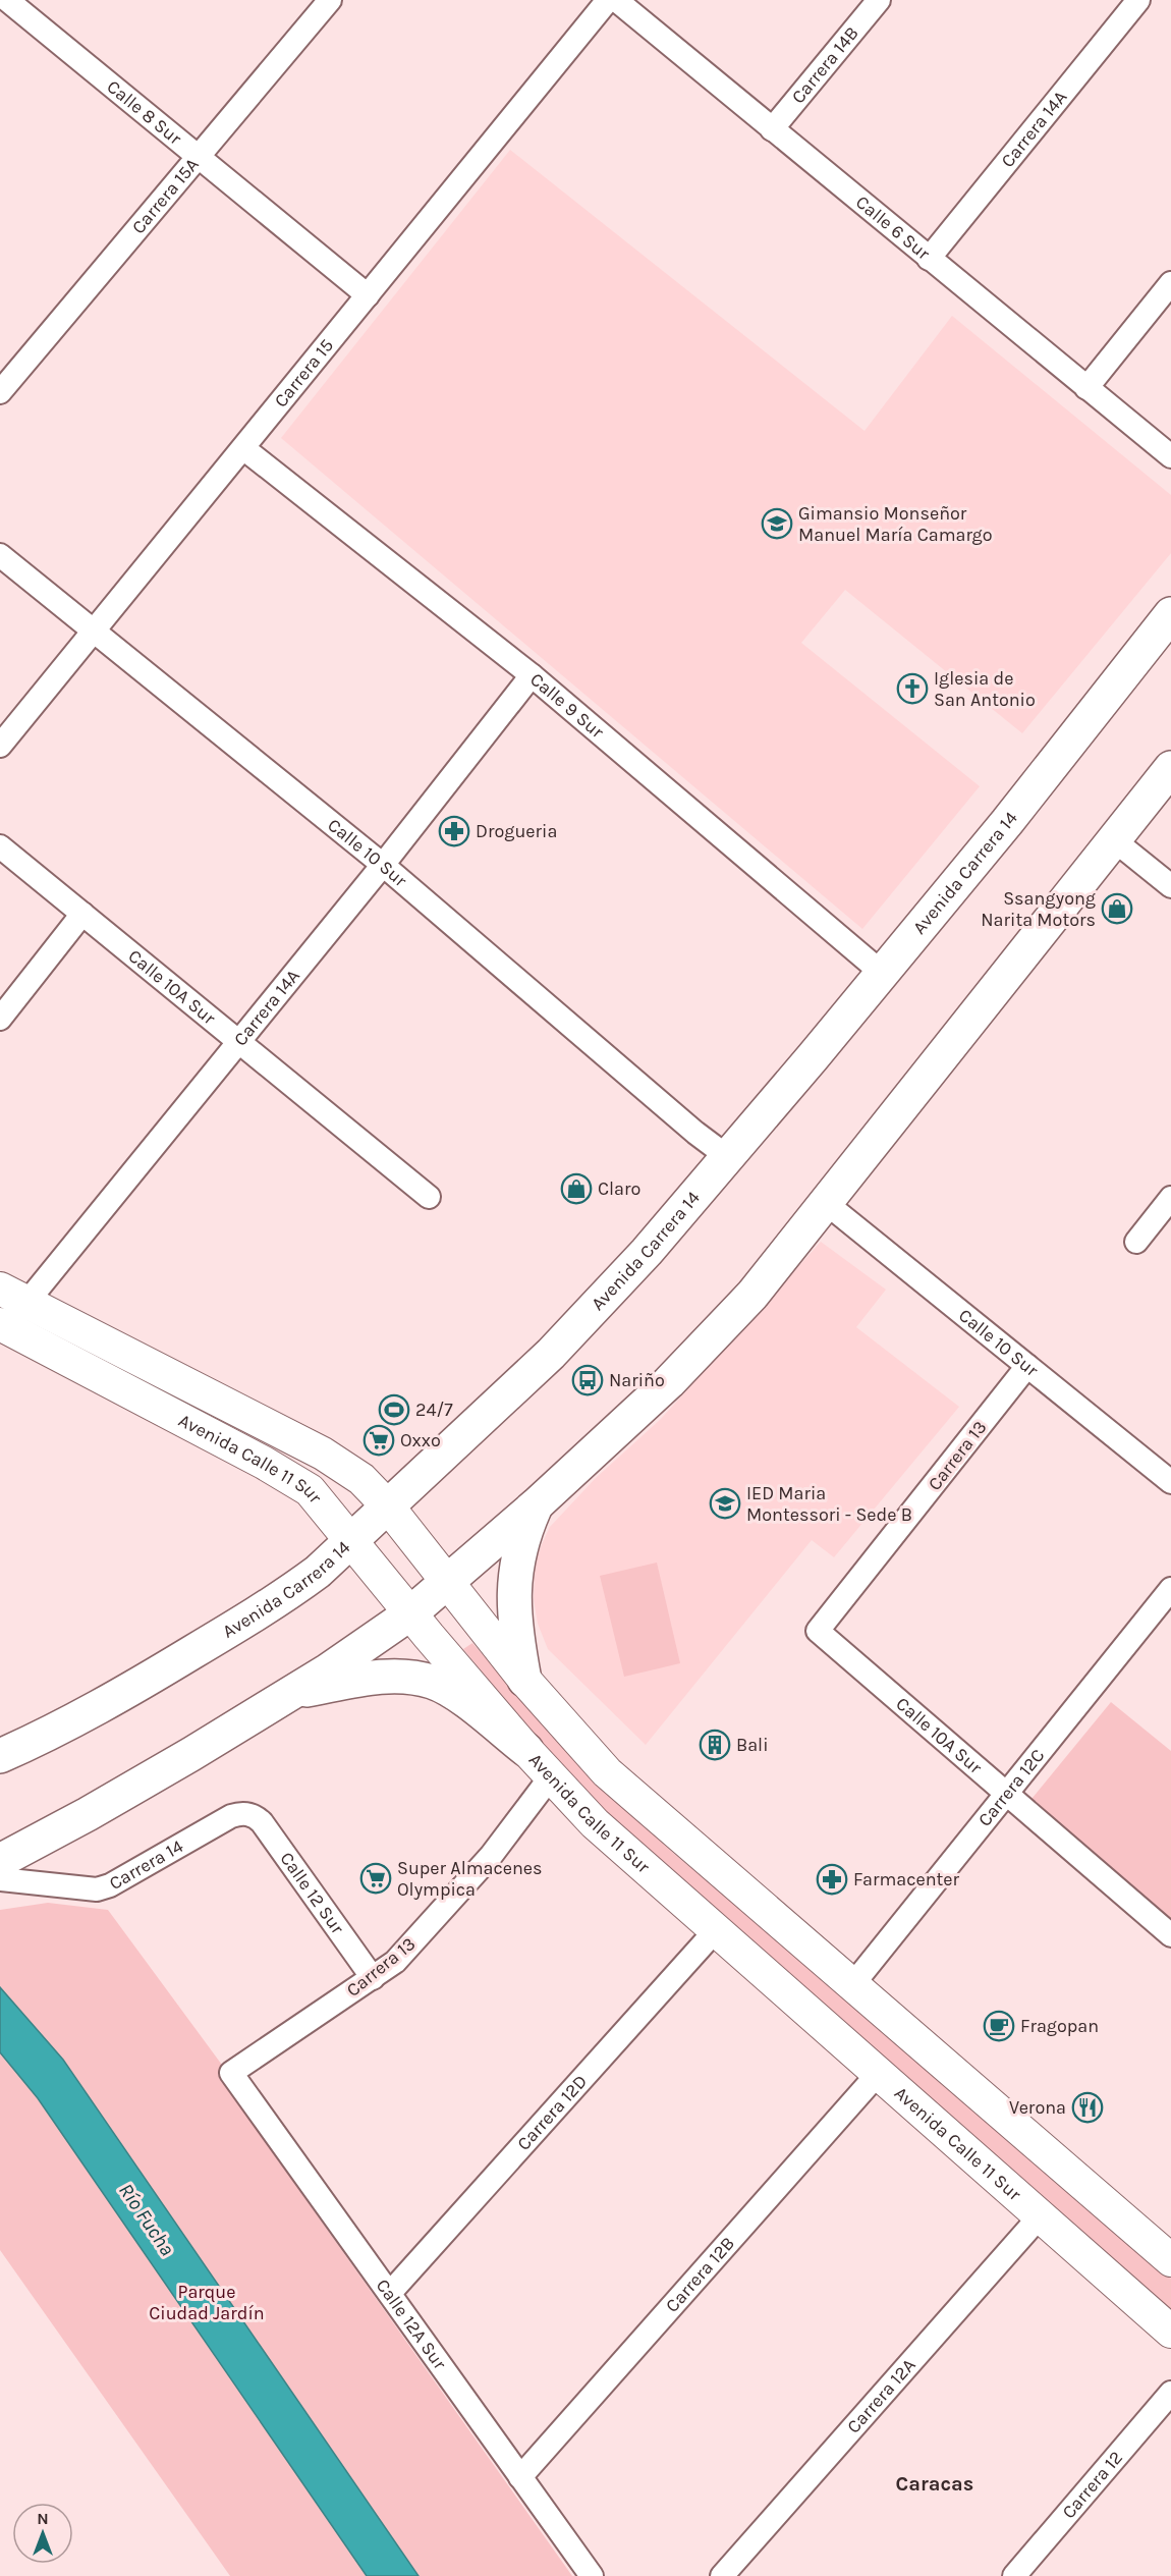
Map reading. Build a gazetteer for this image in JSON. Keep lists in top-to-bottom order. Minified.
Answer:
{"streets":{"main road":["Avenida Carrera 14","Avenida Calle 11 Sur"],"street":["Carrera 14B","Calle 8 Sur","Carrera 14A","Carrera 15A","Calle 6 Sur","Carrera 15","Calle 9 Sur","Calle 10 Sur","Calle 10A Sur","Carrera 13","Carrera 12C","Carrera 14","Calle 12 Sur","Carrera 12D","Carrera 12B","Calle 12A Sur","Carrera 12A","Carrera 12"]},"crossings":[["Carrera 14B","Calle 6 Sur"],["Calle 8 Sur","Carrera 15A"],["Calle 8 Sur","Carrera 15"],["Carrera 14A","Calle 6 Sur"],["Carrera 14A","Calle 9 Sur"],["Carrera 14A","Calle 10 Sur"],["Carrera 14A","Calle 10A Sur"],["Carrera 14A","Avenida Calle 11 Sur"],["Carrera 15","Calle 9 Sur"],["Carrera 15","Calle 10 Sur"],["Calle 9 Sur","Avenida Carrera 14"],["Calle 10 Sur","Avenida Carrera 14"],["Calle 10 Sur","Carrera 13"],["Avenida Carrera 14","Avenida Calle 11 Sur"],["Calle 10A Sur","Carrera 13"],["Calle 10A Sur","Carrera 12C"],["Carrera 13","Avenida Calle 11 Sur"],["Carrera 13","Calle 12 Sur"],["Carrera 13","Calle 12A Sur"],["Avenida Calle 11 Sur","Carrera 12C"],["Avenida Calle 11 Sur","Carrera 12D"],["Avenida Calle 11 Sur","Carrera 12B"],["Avenida Calle 11 Sur","Carrera 12A"],["Carrera 14","Calle 12 Sur"],["Carrera 12D","Calle 12A Sur"],["Carrera 12B","Calle 12A Sur"]],"districts":["Caracas"],"water":["Río Fucha"],"parks":["Parque Ciudad Jardín"],"places":{"school or university":["Gimansio Monseñor Manuel María Camargo","IED Maria Montessori - Sede B"],"church":["Iglesia de San Antonio"],"pharmacy":["Drogueria","Farmacenter"],"shop":["Ssangyong Narita Motors","Claro"],"bus stop":["Nariño"],"sports":["24/7"],"supermarket":["Oxxo","Super Almacenes Olympica"],"building":["Bali"],"cafe":["Fragopan"],"restaurant":["Verona"]},"north":"top"}
